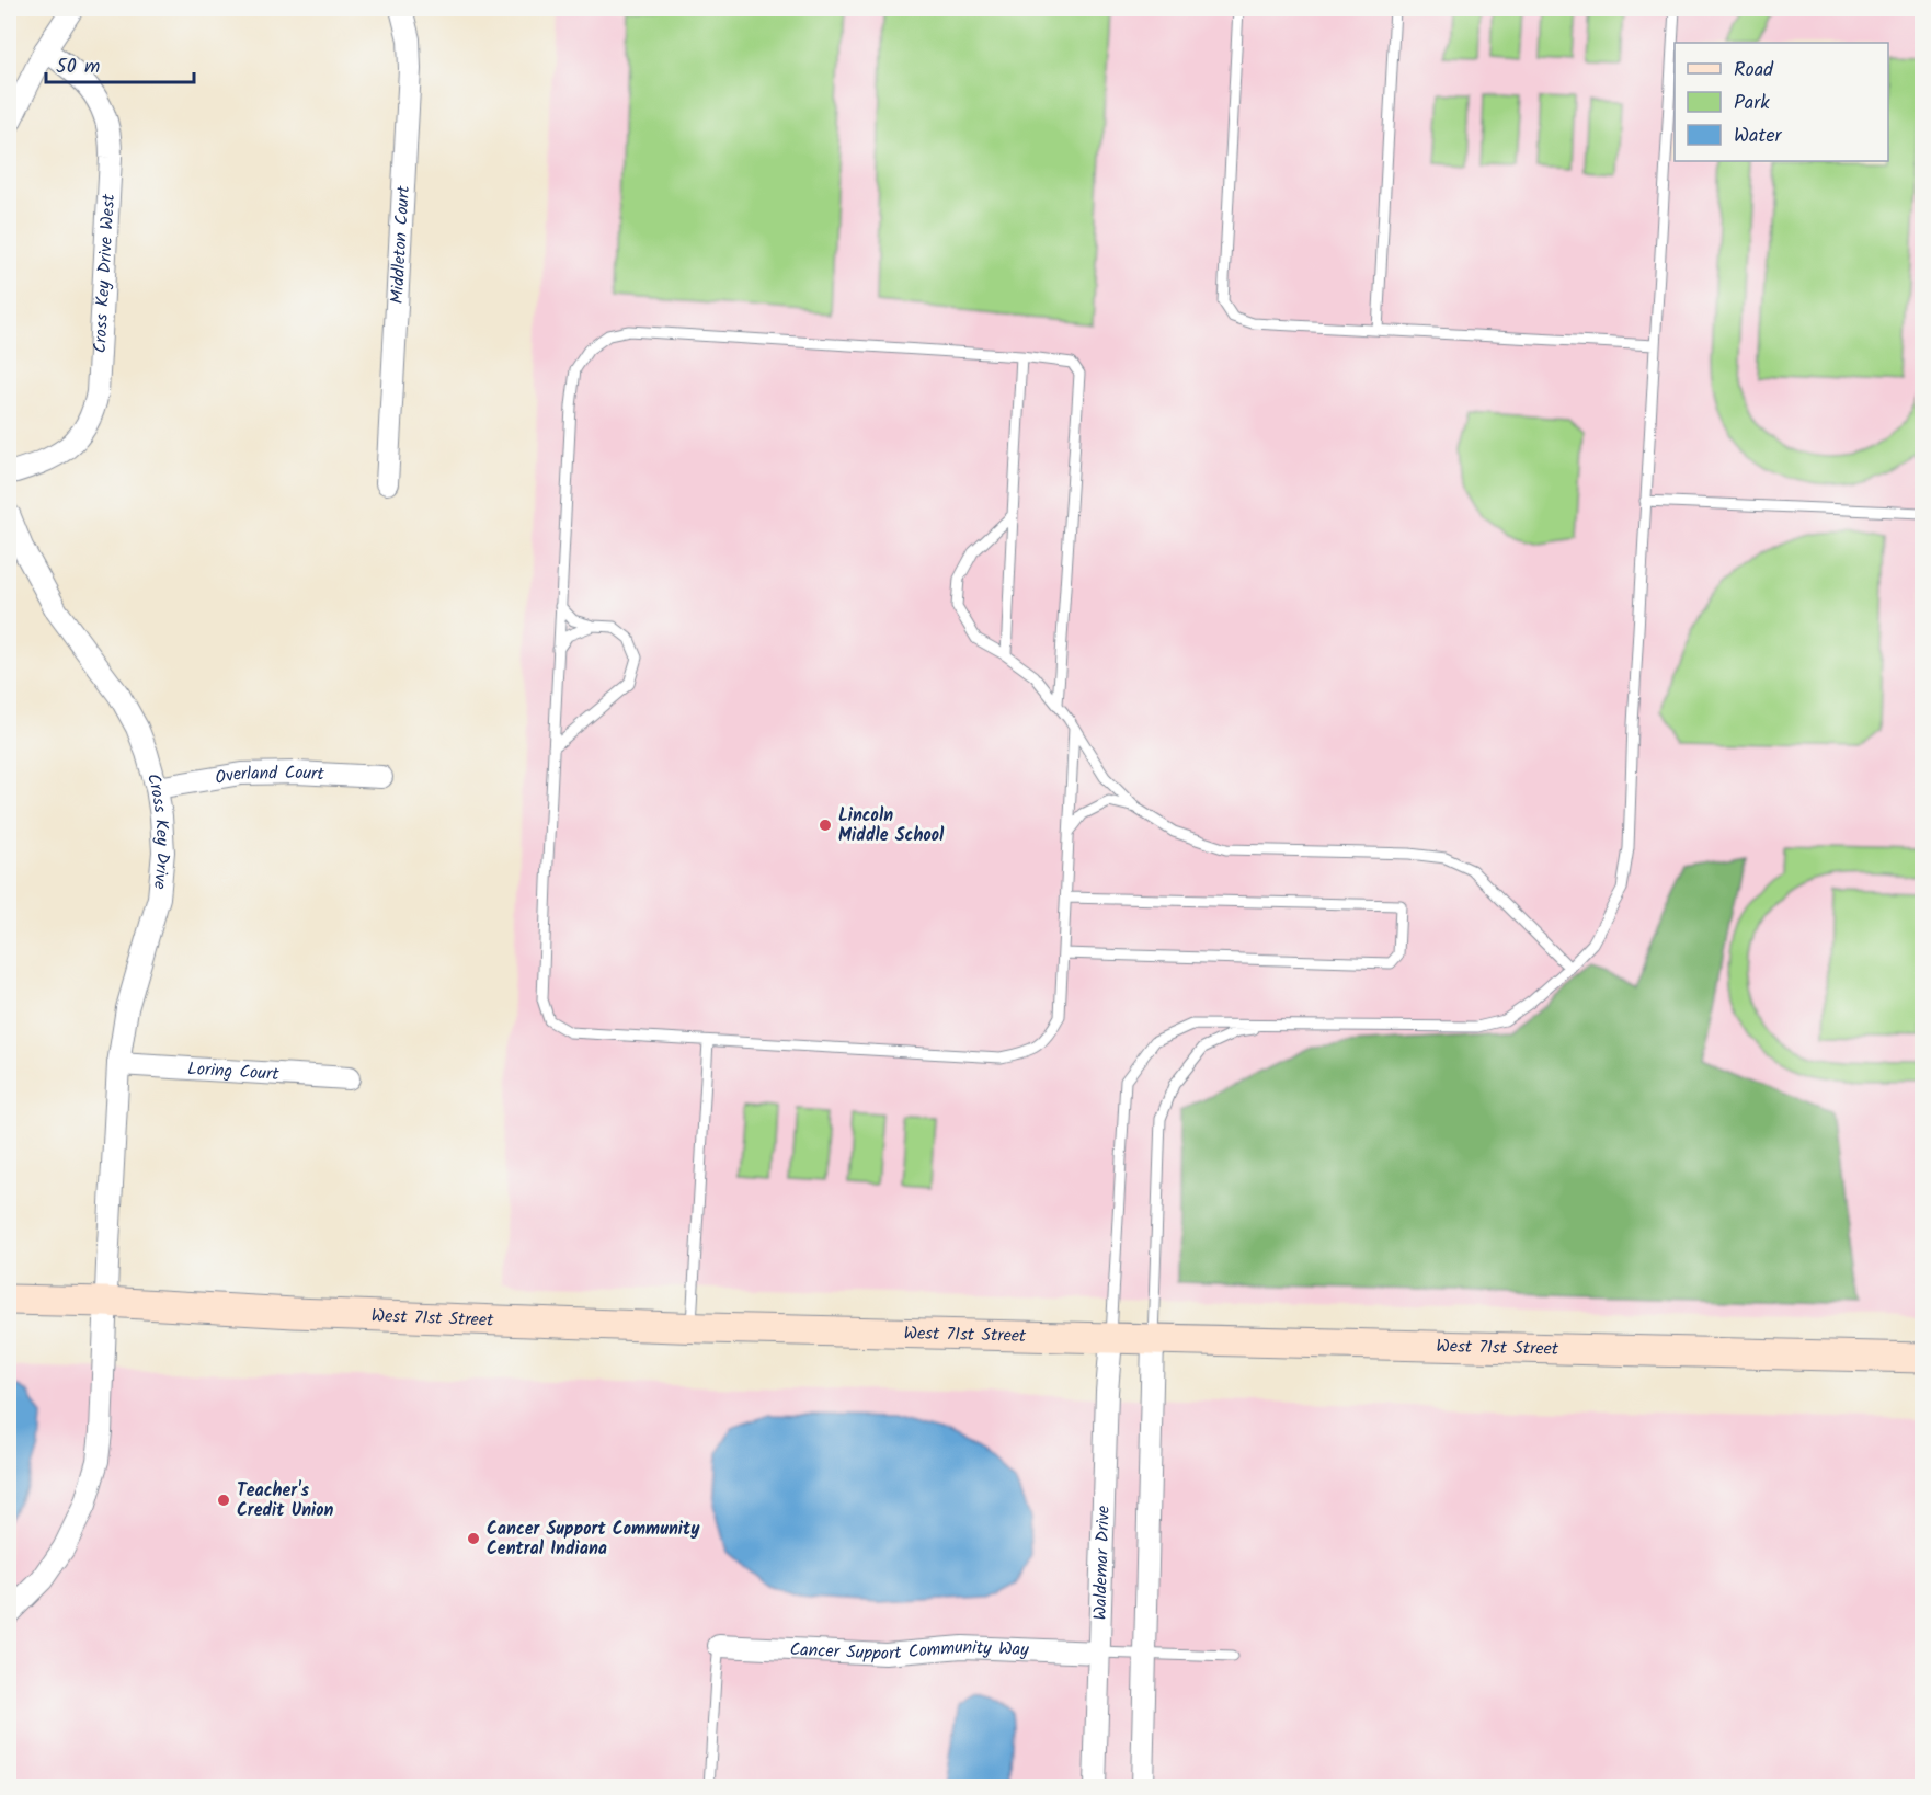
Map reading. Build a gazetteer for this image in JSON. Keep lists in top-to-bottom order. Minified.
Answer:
{"streets":{"main road":["West 71st Street"],"street":["Middleton Court","Cross Key Drive West","Overland Court","Cross Key Drive","Loring Court","Waldemar Drive","Cancer Support Community Way"]},"crossings":[["Overland Court","Cross Key Drive"],["Cross Key Drive","Loring Court"],["Cross Key Drive","West 71st Street"],["West 71st Street","Waldemar Drive"],["Waldemar Drive","Cancer Support Community Way"]],"places":["Lincoln Middle School","Teacher's Credit Union","Cancer Support Community Central Indiana"],"legend":["Road","Park","Water"],"scale_bar":"50 m"}
